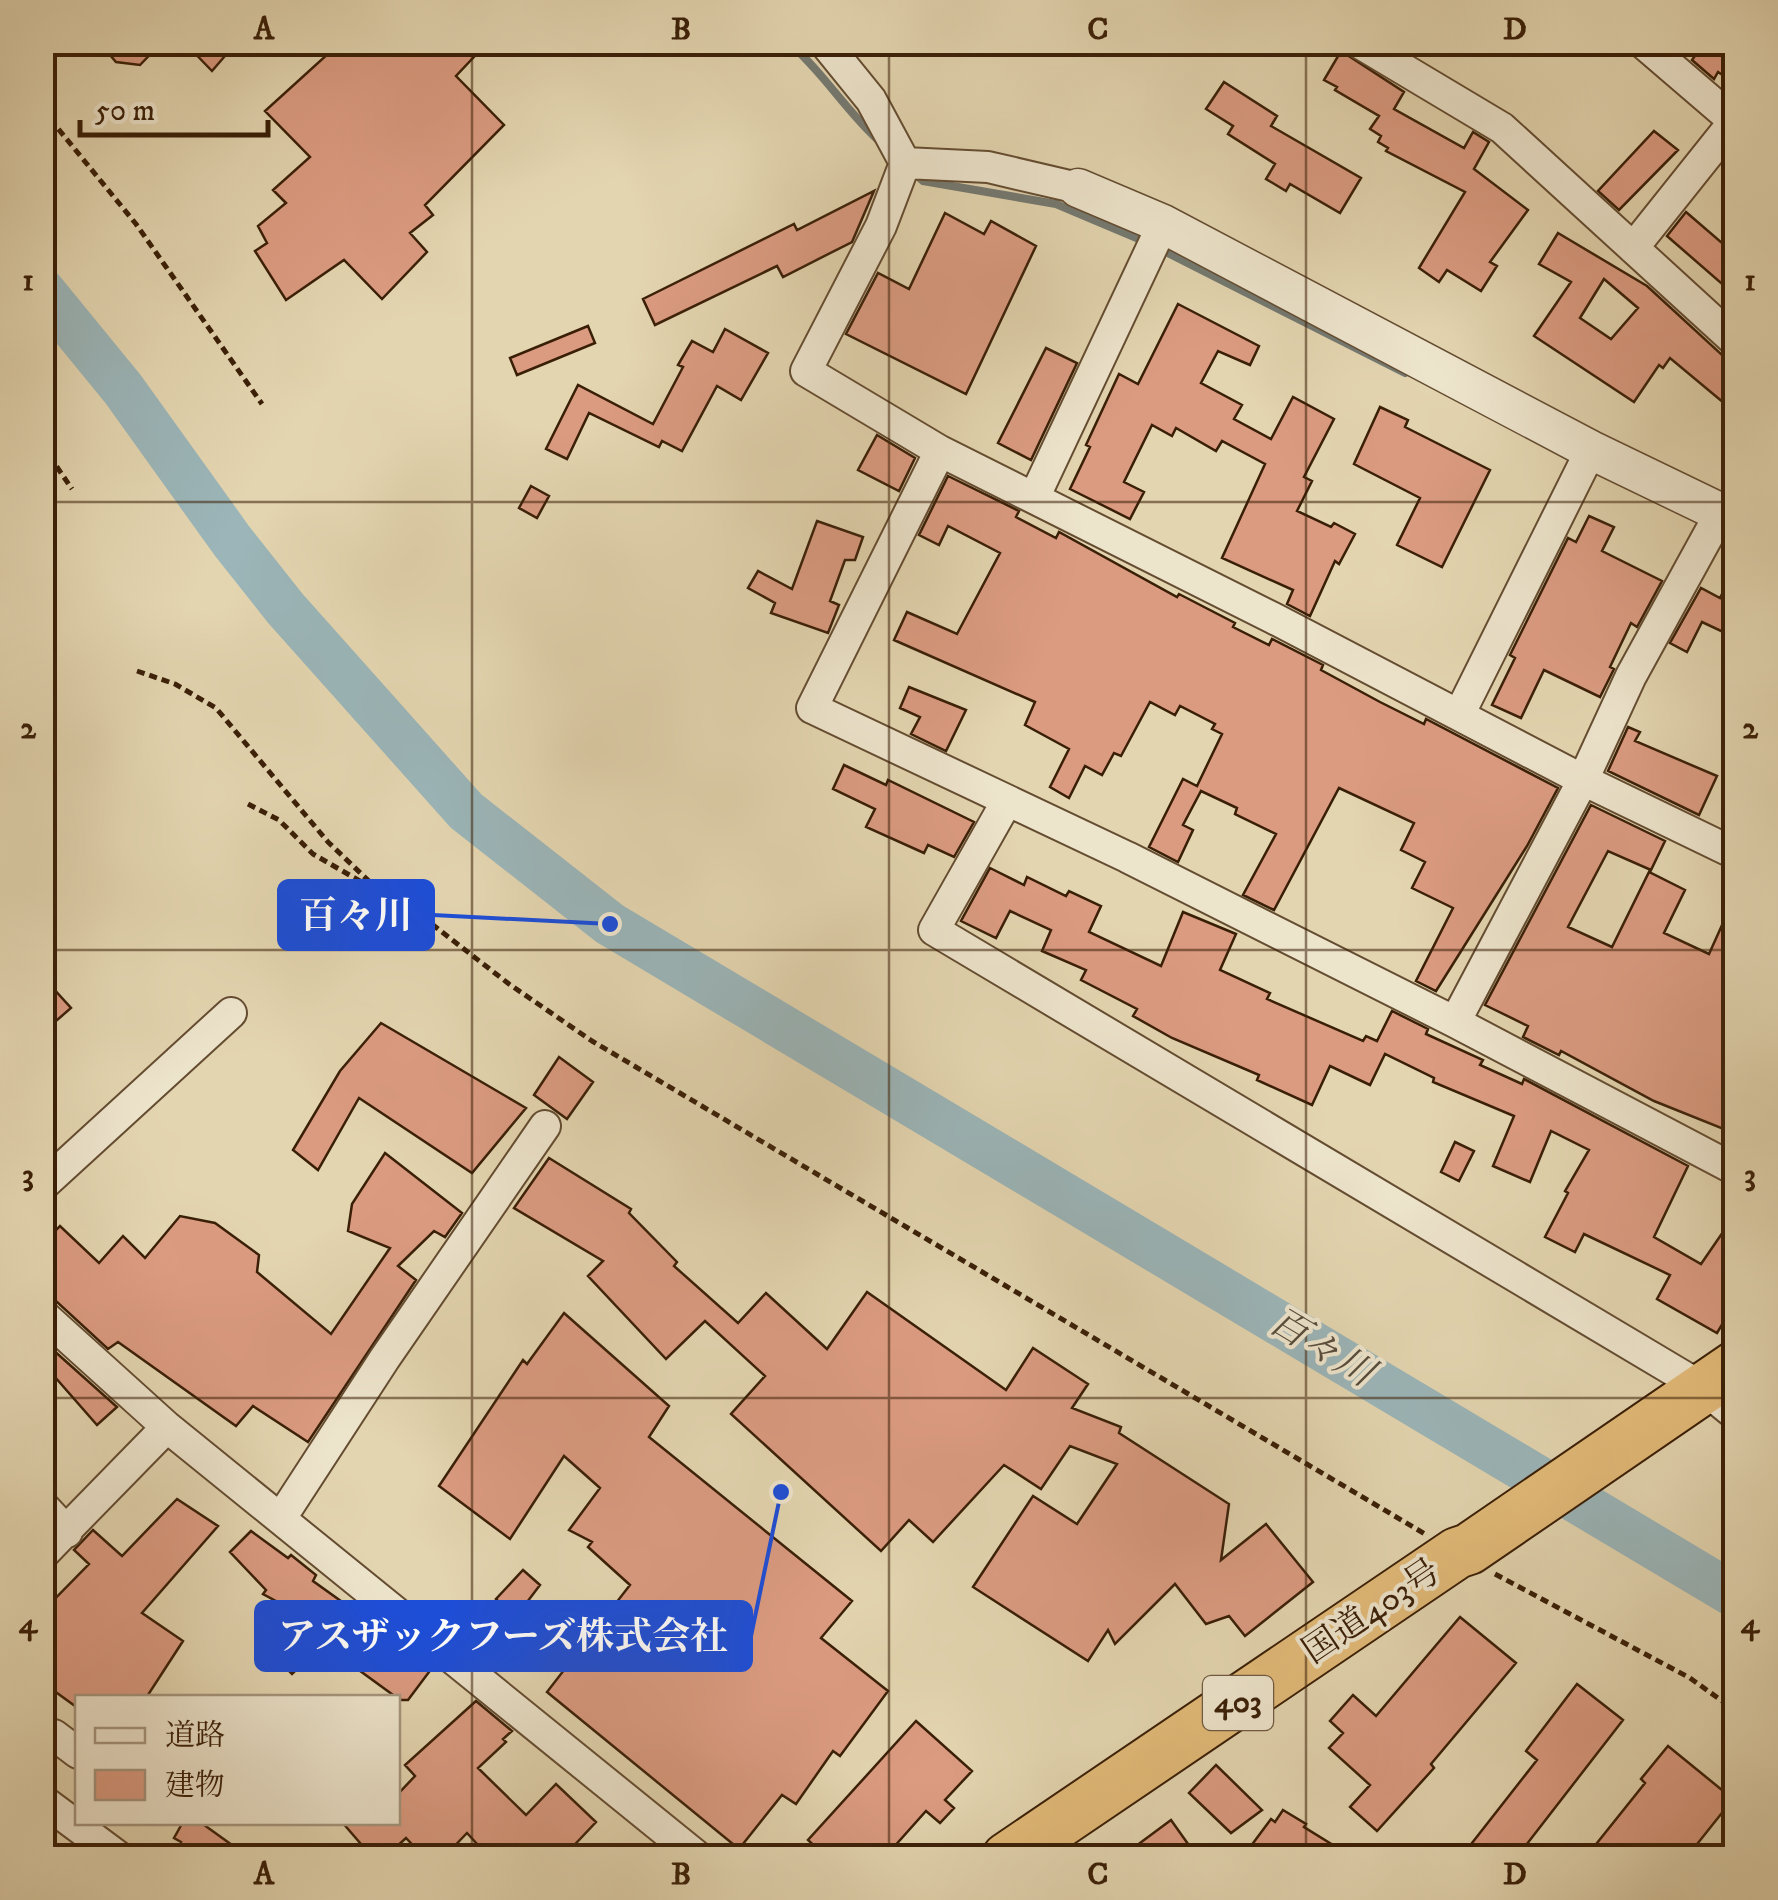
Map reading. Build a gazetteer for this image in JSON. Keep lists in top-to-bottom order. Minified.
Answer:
{"streets":{"highway":["国道403号","403"]},"water":["百々川"],"places":["百々川","アスザックフーズ株式会社"],"legend":["道路","建物"],"scale_bar":"50 m","grid":{"columns":["A","B","C","D"],"rows":["1","2","3","4"]}}
